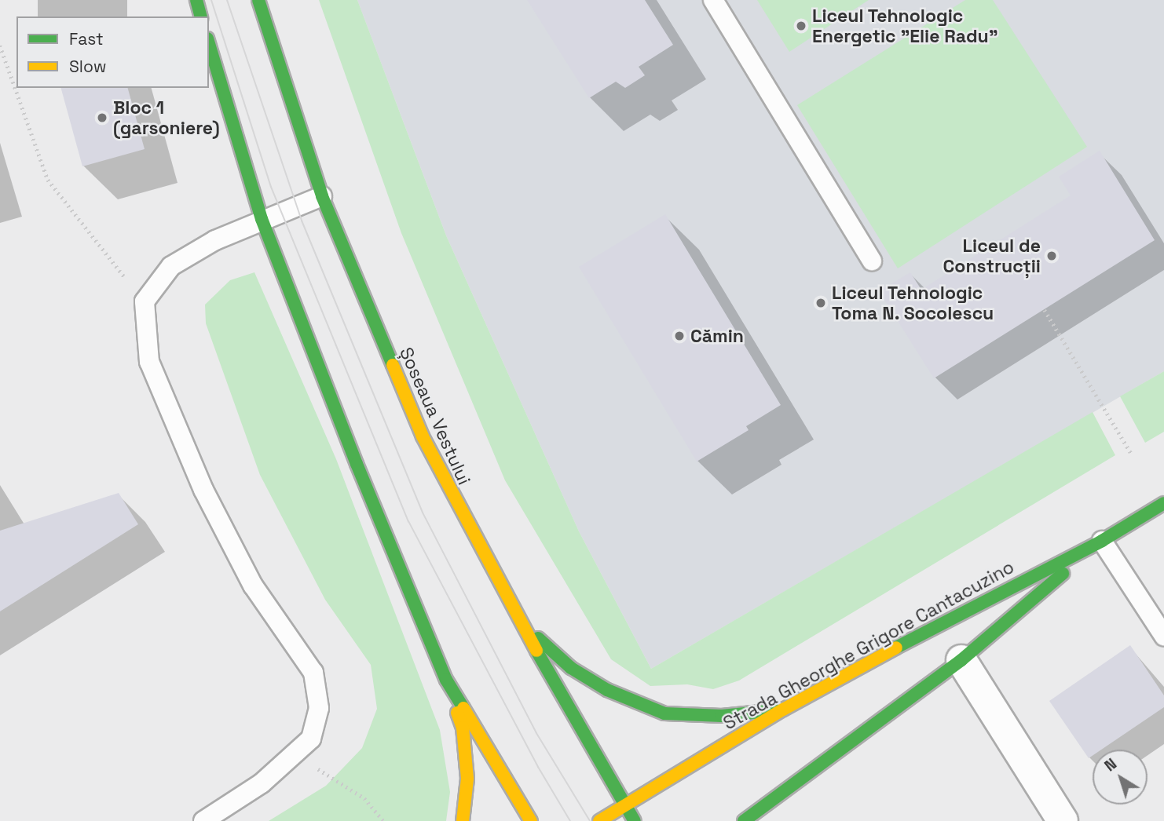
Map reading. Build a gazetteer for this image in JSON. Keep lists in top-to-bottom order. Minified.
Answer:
{"streets":{"main road":["Șoseaua Vestului","Strada Gheorghe Grigore Cantacuzino"]},"crossings":[["Șoseaua Vestului","Strada Gheorghe Grigore Cantacuzino"]],"places":["Liceul Tehnologic Energetic \"Elie Radu\"","Bloc 1 (garsoniere)","Liceul de Construcții","Liceul Tehnologic Toma N. Socolescu","Cămin"],"legend":["Fast","Slow"],"north":"top left"}
